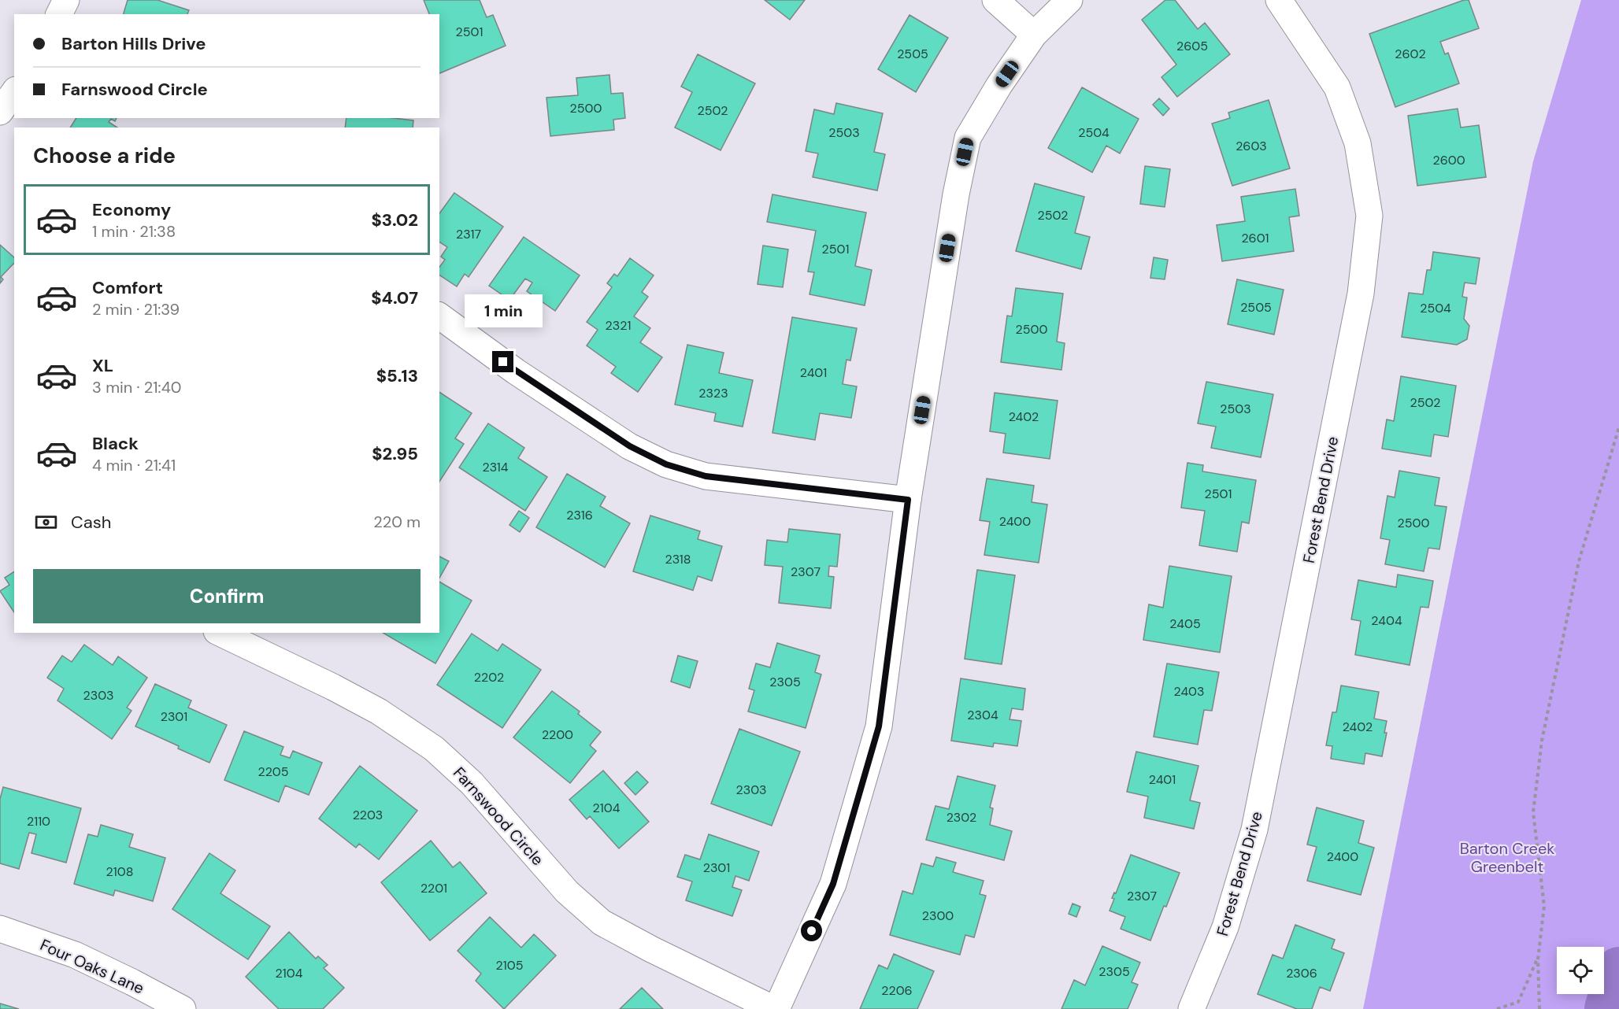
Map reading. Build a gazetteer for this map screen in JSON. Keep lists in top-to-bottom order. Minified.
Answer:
{"streets":{"street":["Forest Bend Drive","Farnswood Circle","Four Oaks Lane"]},"parks":["Barton Creek Greenbelt"],"house_numbers":["2501","2605","2505","2602","2500","2502","2503","2504","2603","2600","2502","2317","2601","2501","2505","2504","2321","2500","2401","2323","2502","2503","2402","2314","2501","2316","2400","2500","2318","2307","2404","2405","2202","2305","2403","2303","2304","2301","2402","2200","2205","2401","2303","2104","2203","2302","2110","2400","2301","2108","2201","2307","2300","2105","2305","2104","2306","2206"],"page":{"banner":["Barton Hills Drive","Farnswood Circle"],"heading":"Choose a ride","list":[{"name":"Economy","note":"1 min · 21:38","value":"$3.02"},{"name":"Comfort","note":"2 min · 21:39","value":"$4.07"},{"name":"XL","note":"3 min · 21:40","value":"$5.13"},{"name":"Black","note":"4 min · 21:41","value":"$2.95"}],"bubble":"1 min","pay":["Cash","220 m"],"buttons":"Confirm"}}
